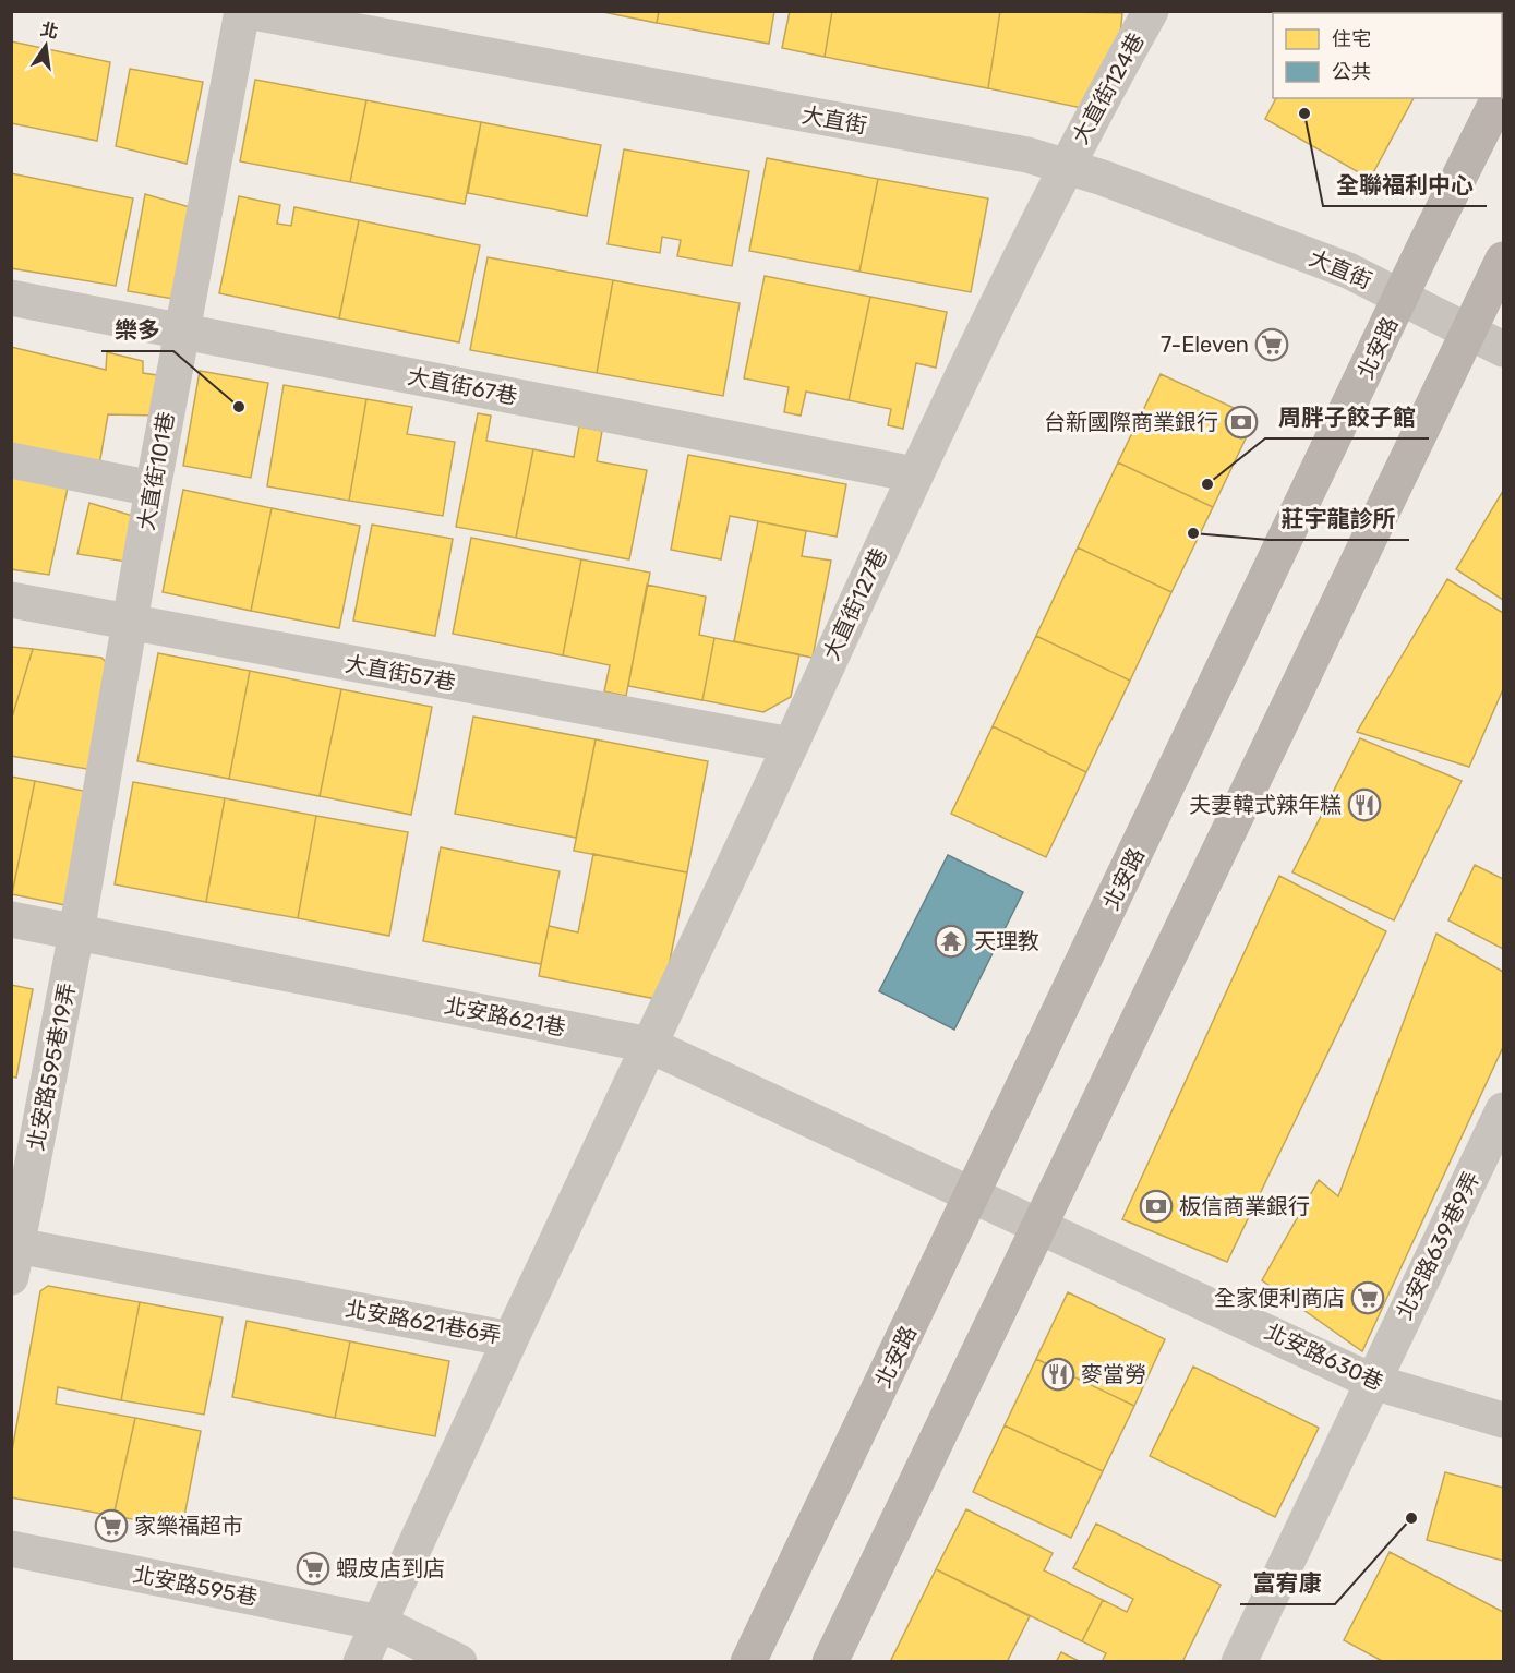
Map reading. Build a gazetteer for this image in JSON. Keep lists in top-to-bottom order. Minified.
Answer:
{"streets":{"main road":["北安路"],"street":["大直街124巷","大直街","大直街67巷","大直街101巷","大直街127巷","大直街57巷","北安路621巷","北安路595巷19弄","北安路639巷9弄","北安路621巷6弄","北安路630巷","北安路595巷"]},"crossings":[["大直街124巷","大直街"],["大直街124巷","大直街127巷"],["大直街","北安路"],["大直街","大直街101巷"],["大直街","大直街127巷"],["北安路","北安路621巷"],["北安路","北安路630巷"],["大直街67巷","大直街101巷"],["大直街67巷","大直街127巷"],["大直街101巷","大直街57巷"],["大直街101巷","北安路621巷"],["大直街101巷","北安路595巷19弄"],["大直街127巷","大直街57巷"],["大直街127巷","北安路621巷"],["大直街127巷","北安路621巷6弄"],["北安路621巷","北安路595巷19弄"],["北安路621巷","北安路621巷6弄"],["北安路621巷","北安路630巷"],["北安路595巷19弄","北安路621巷6弄"],["北安路639巷9弄","北安路630巷"]],"places":{"other":["全聯福利中心","樂多","周胖子餃子館","莊宇龍診所","富宥康"],"supermarket":["7-Eleven","全家便利商店","家樂福超市","蝦皮店到店"],"bank":["台新國際商業銀行","板信商業銀行"],"restaurant":["夫妻韓式辣年糕","麥當勞"],"temple":["天理教"]},"legend":["住宅","公共"],"north":"top"}
